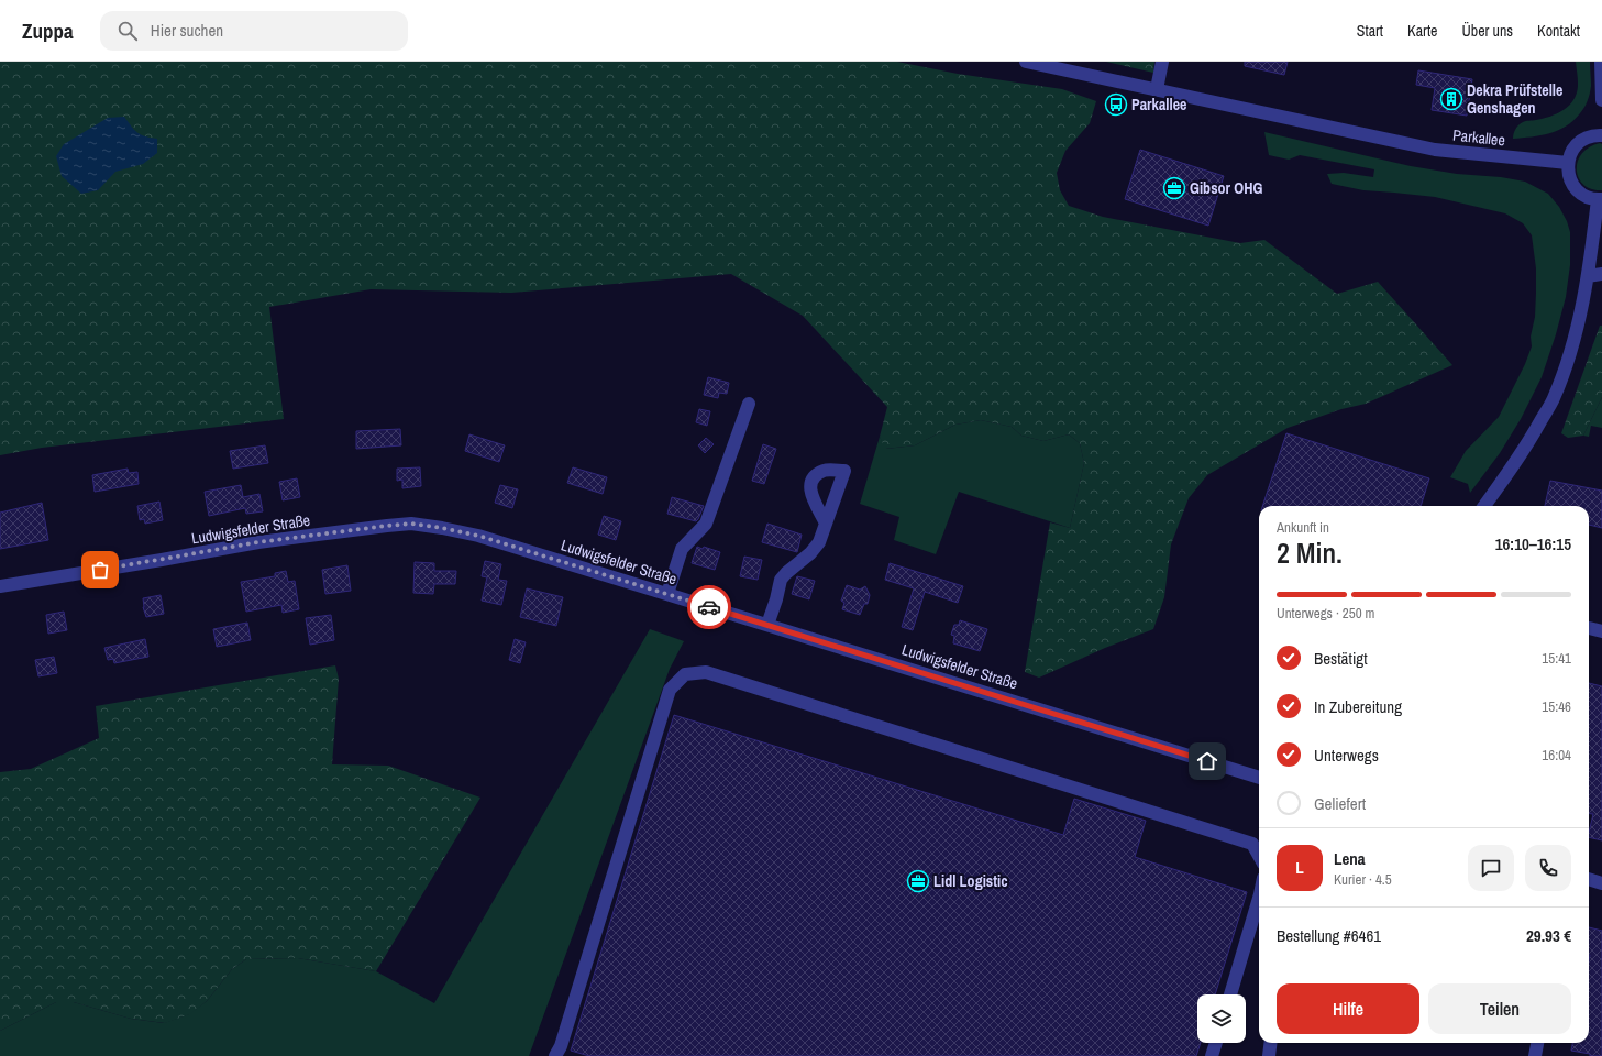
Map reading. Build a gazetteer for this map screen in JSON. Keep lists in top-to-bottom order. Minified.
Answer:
{"streets":{"street":["Parkallee","Ludwigsfelder Straße"]},"places":{"building":["Dekra Prüfstelle Genshagen"],"bus stop":["Parkallee"],"office":["Gibsor OHG","Lidl Logistic"]},"page":{"header":"Zuppa","search":"Hier suchen","nav":["Start","Karte","Über uns","Kontakt"],"heading":["2 Min.","Ankunft in","16:10–16:15"],"panel":["Lena","Kurier · 4.5","Bestellung #6461","29.93 €"],"bar":"Unterwegs · 250 m","list":[["Bestätigt","15:41"],["In Zubereitung","15:46"],["Unterwegs","16:04"],"Geliefert"],"round":"L","buttons":["Hilfe","Teilen"]}}
